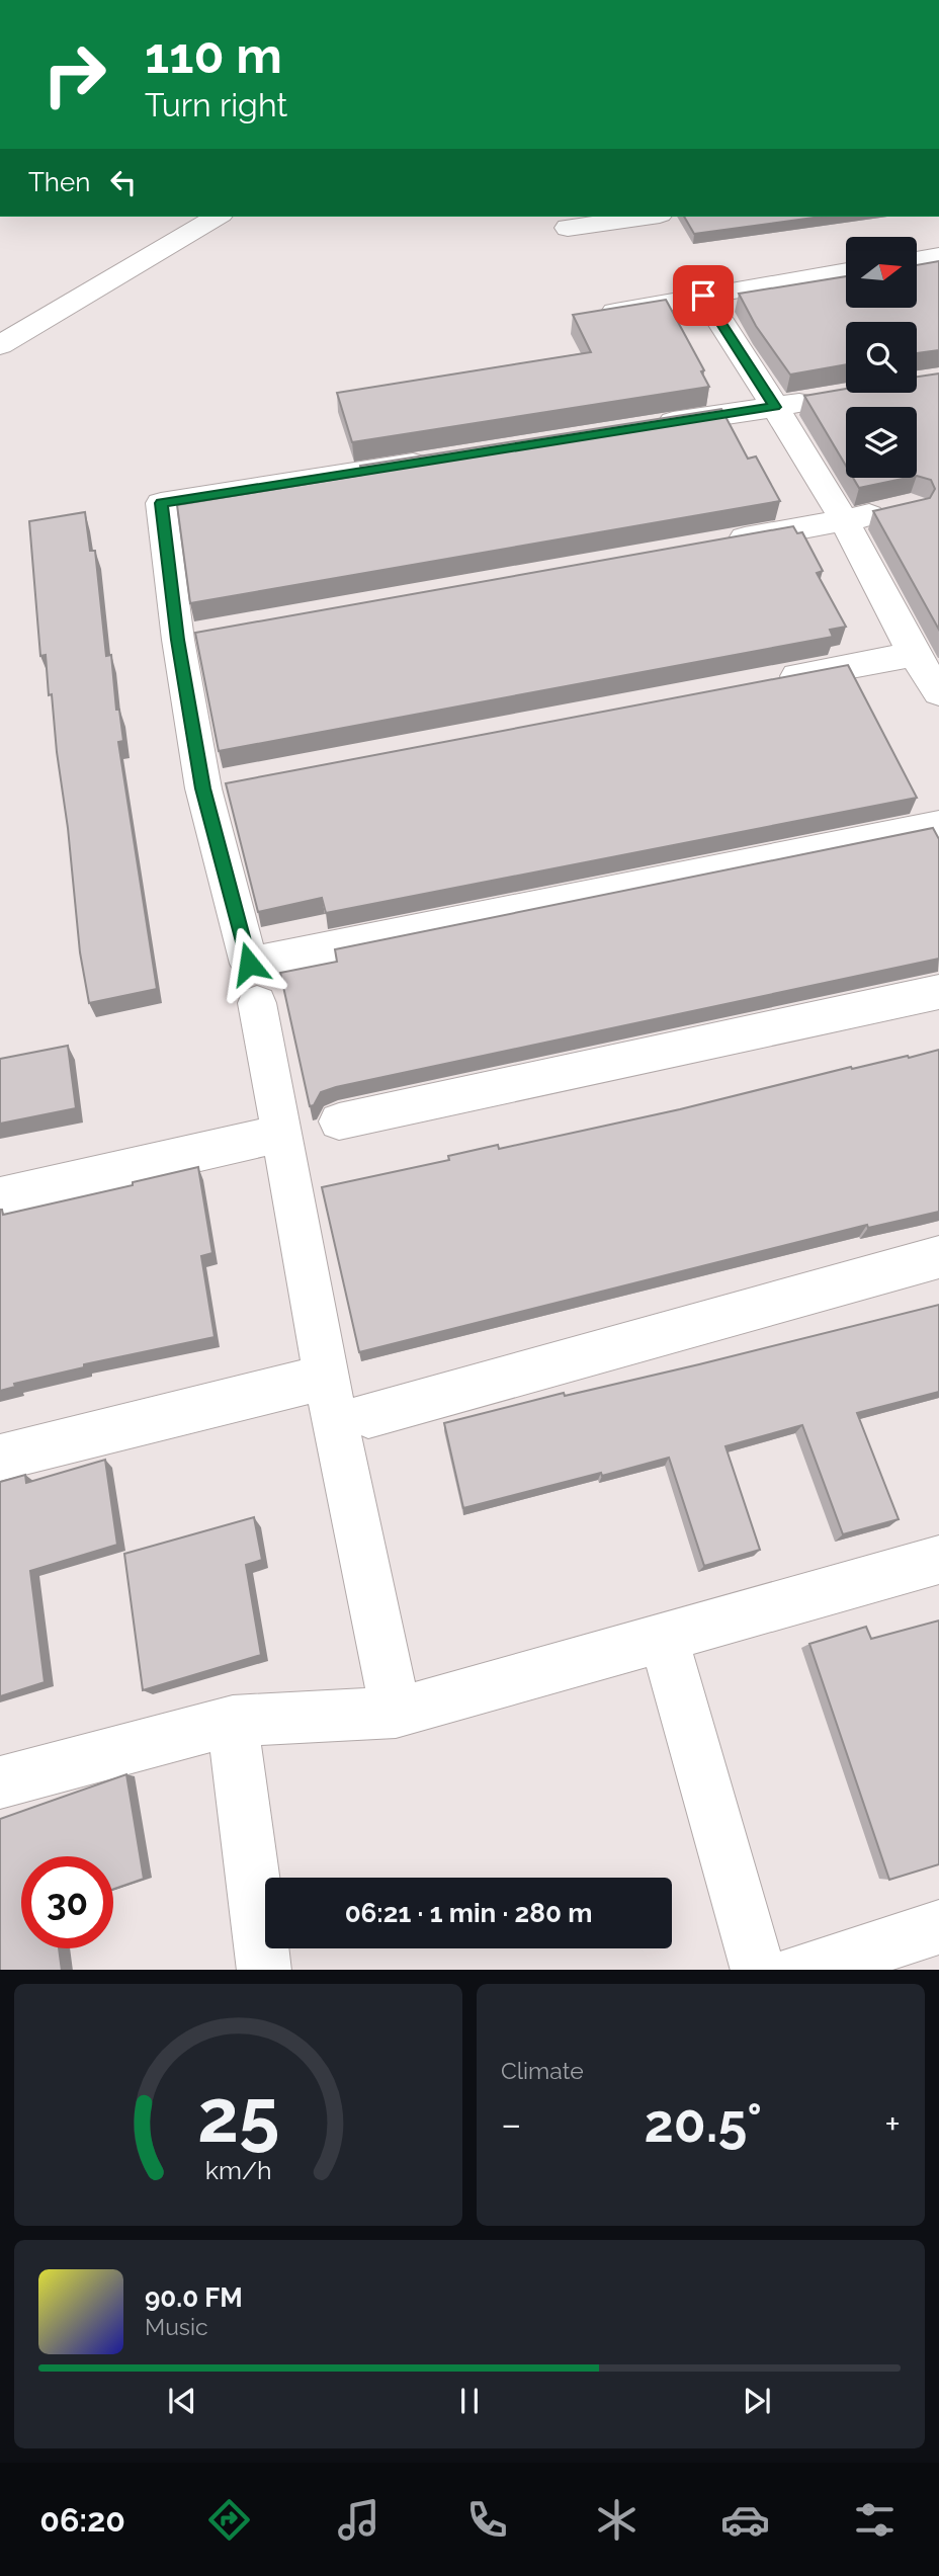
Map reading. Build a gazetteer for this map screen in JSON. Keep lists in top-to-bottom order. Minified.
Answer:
{"north":"right","page":{"turn":["110 m","Turn right"],"then":"Then","limit":"30","trip":"06:21 · 1 min · 280 m","tile":"Climate","heat":["−","20.5°","+"],"song":["90.0 FM","Music"],"tabs":"06:20","gauge":["25","km/h"]}}
